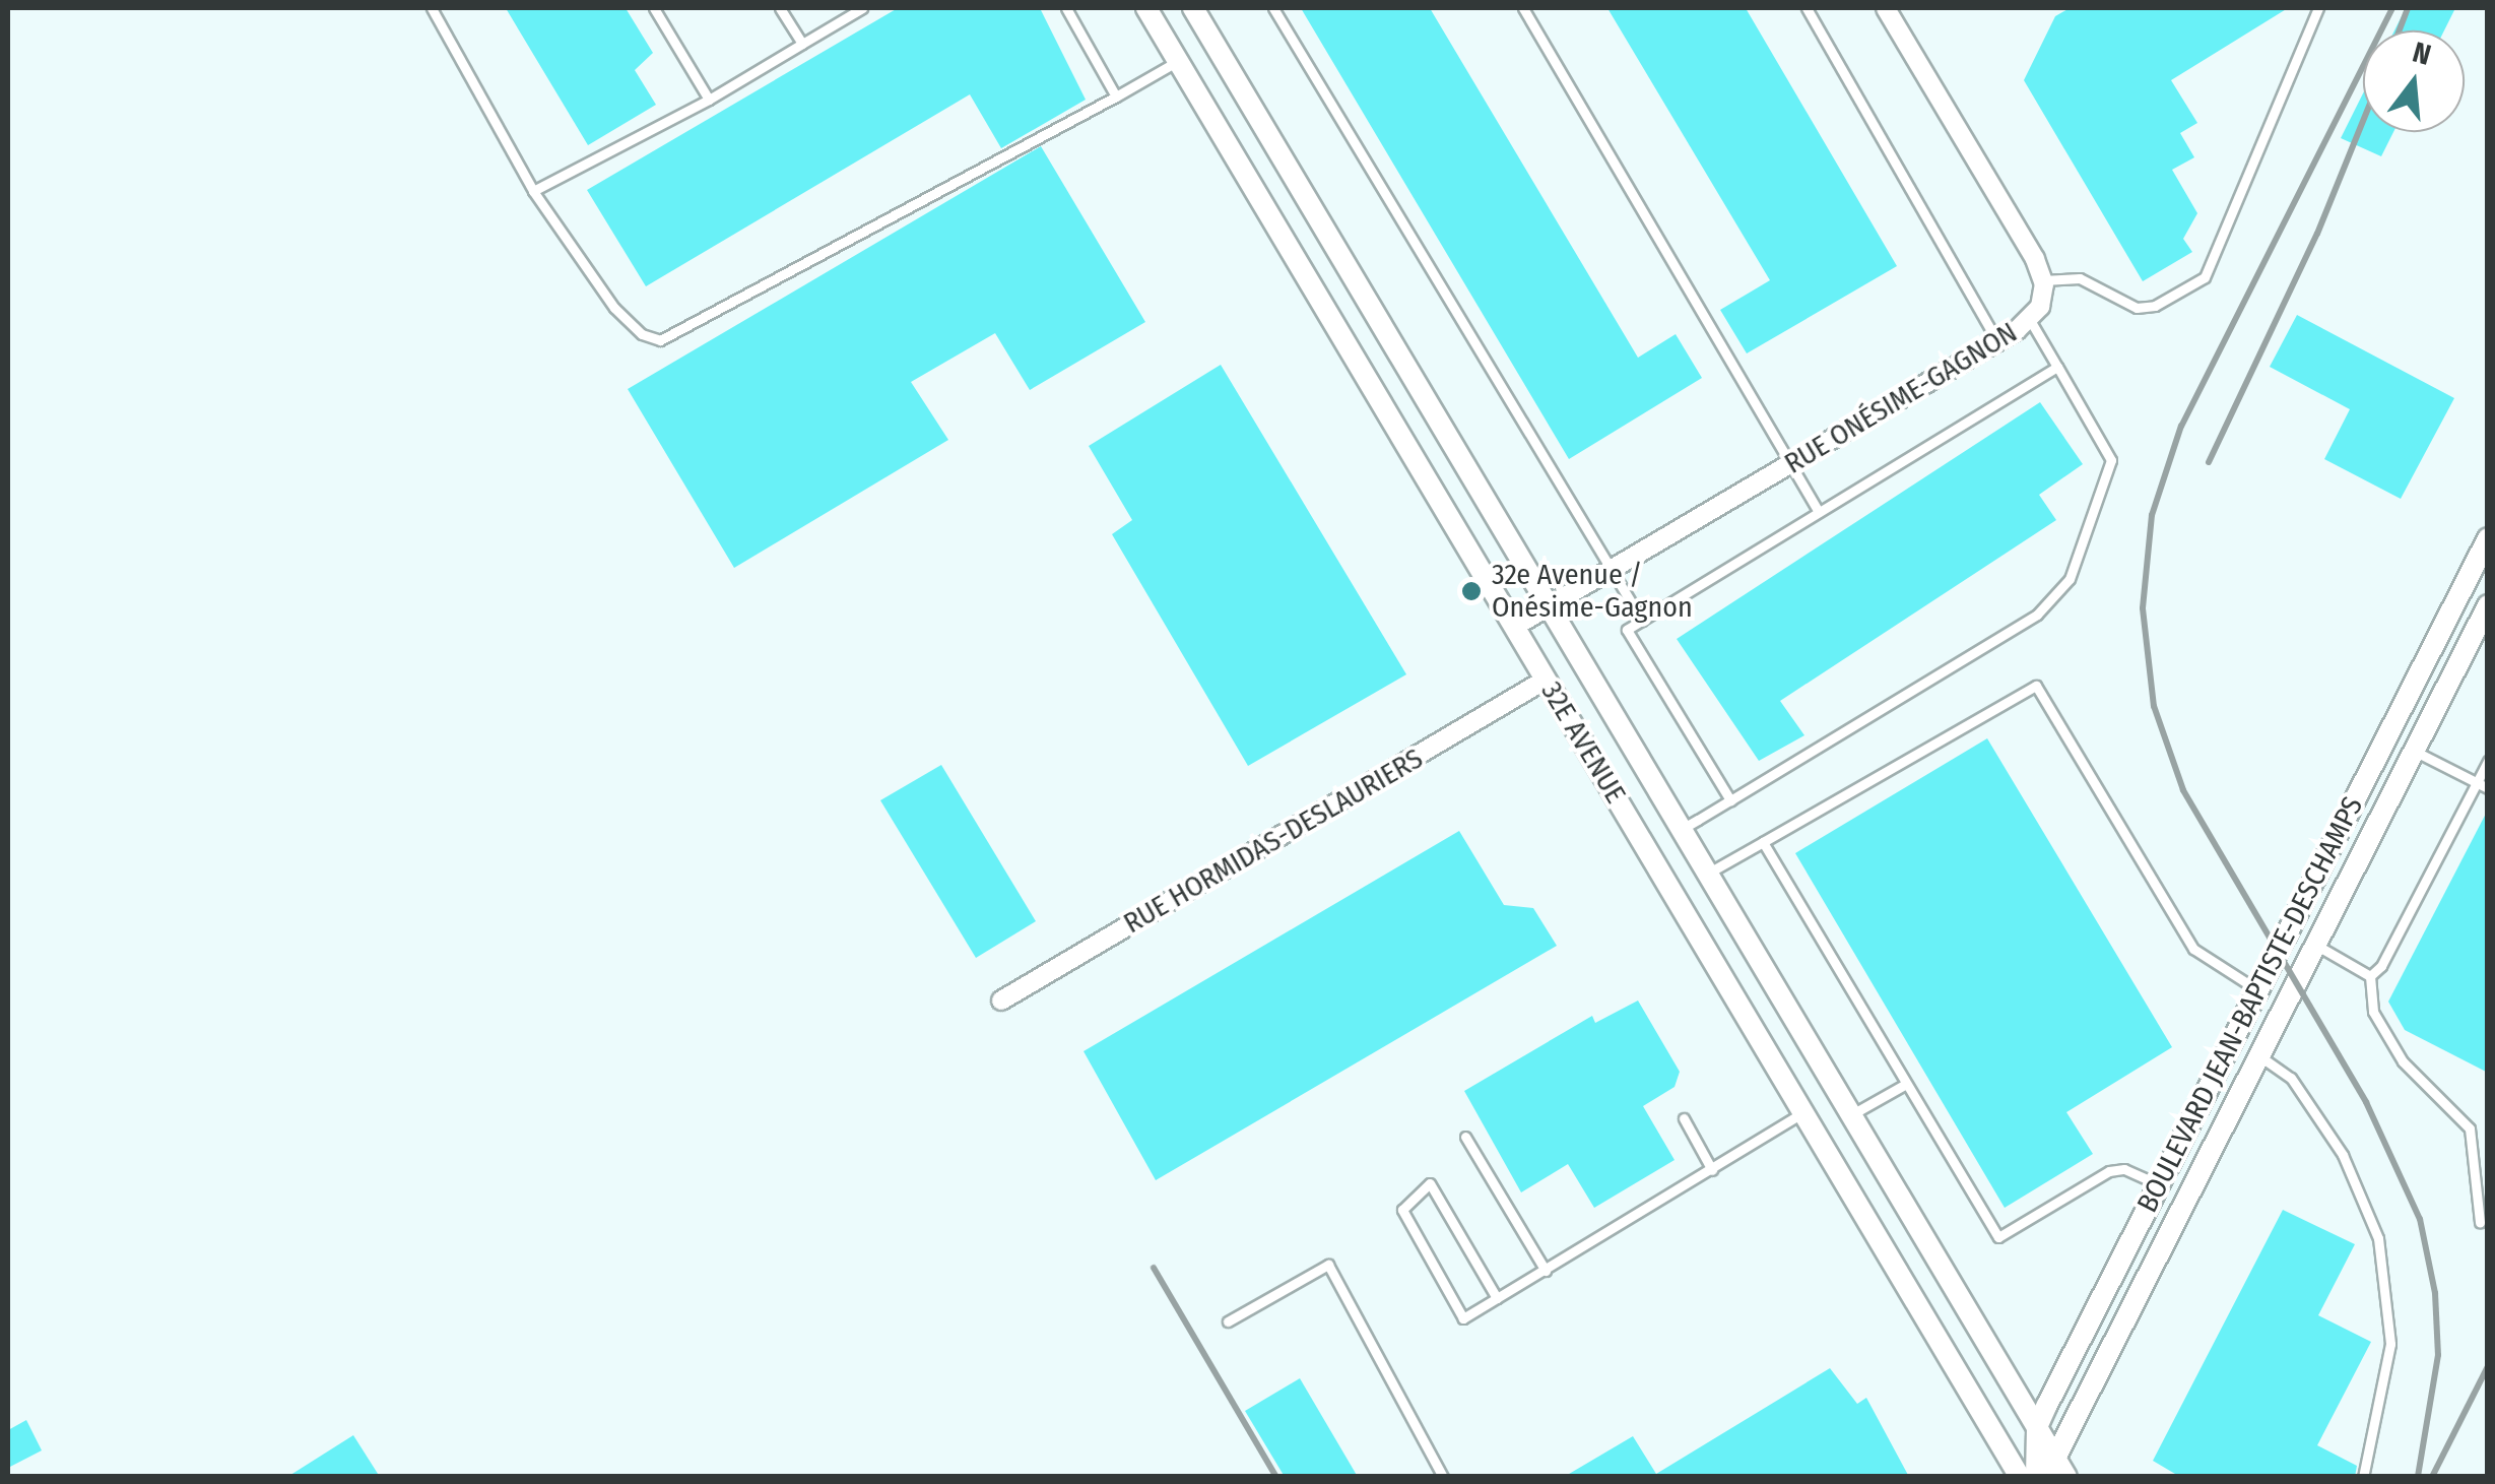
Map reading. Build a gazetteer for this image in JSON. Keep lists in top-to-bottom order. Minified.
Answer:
{"streets":{"street":["RUE ONÉSIME-GAGNON","32E AVENUE","RUE HORMIDAS-DESLAURIERS","BOULEVARD JEAN-BAPTISTE-DESCHAMPS"]},"crossings":[["RUE ONÉSIME-GAGNON","32E AVENUE"],["32E AVENUE","RUE HORMIDAS-DESLAURIERS"],["32E AVENUE","BOULEVARD JEAN-BAPTISTE-DESCHAMPS"]],"places":["32e Avenue / Onésime-Gagnon"],"north":"top"}
